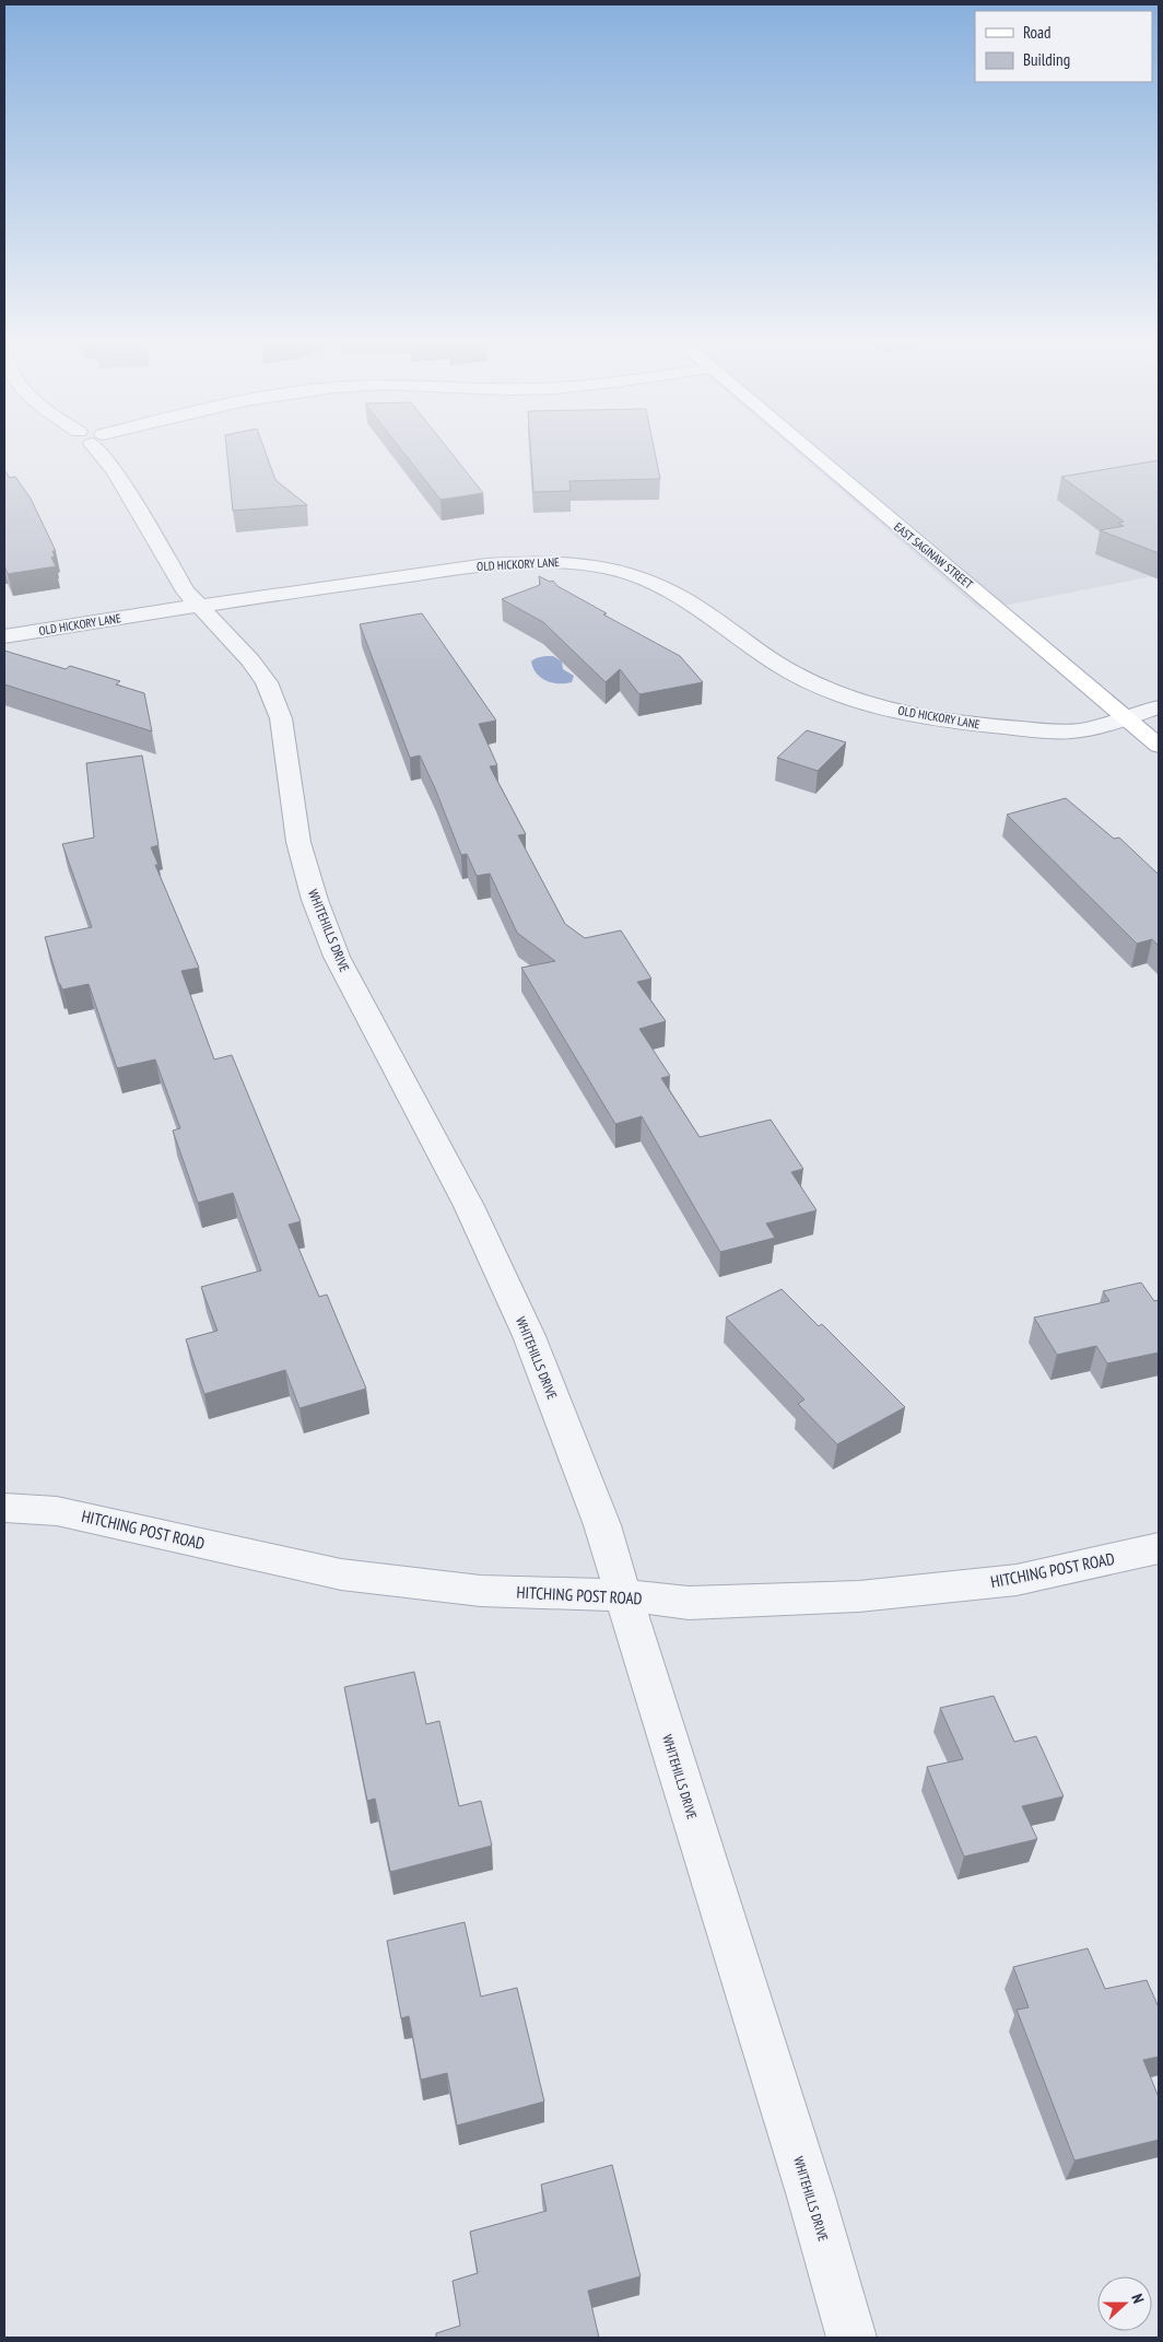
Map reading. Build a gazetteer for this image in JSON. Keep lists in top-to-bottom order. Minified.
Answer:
{"streets":{"main road":["EAST SAGINAW STREET"],"street":["OLD HICKORY LANE","WHITEHILLS DRIVE","HITCHING POST ROAD"]},"crossings":[["EAST SAGINAW STREET","OLD HICKORY LANE"],["OLD HICKORY LANE","WHITEHILLS DRIVE"],["WHITEHILLS DRIVE","HITCHING POST ROAD"]],"legend":["Road","Building"],"north":"right"}
